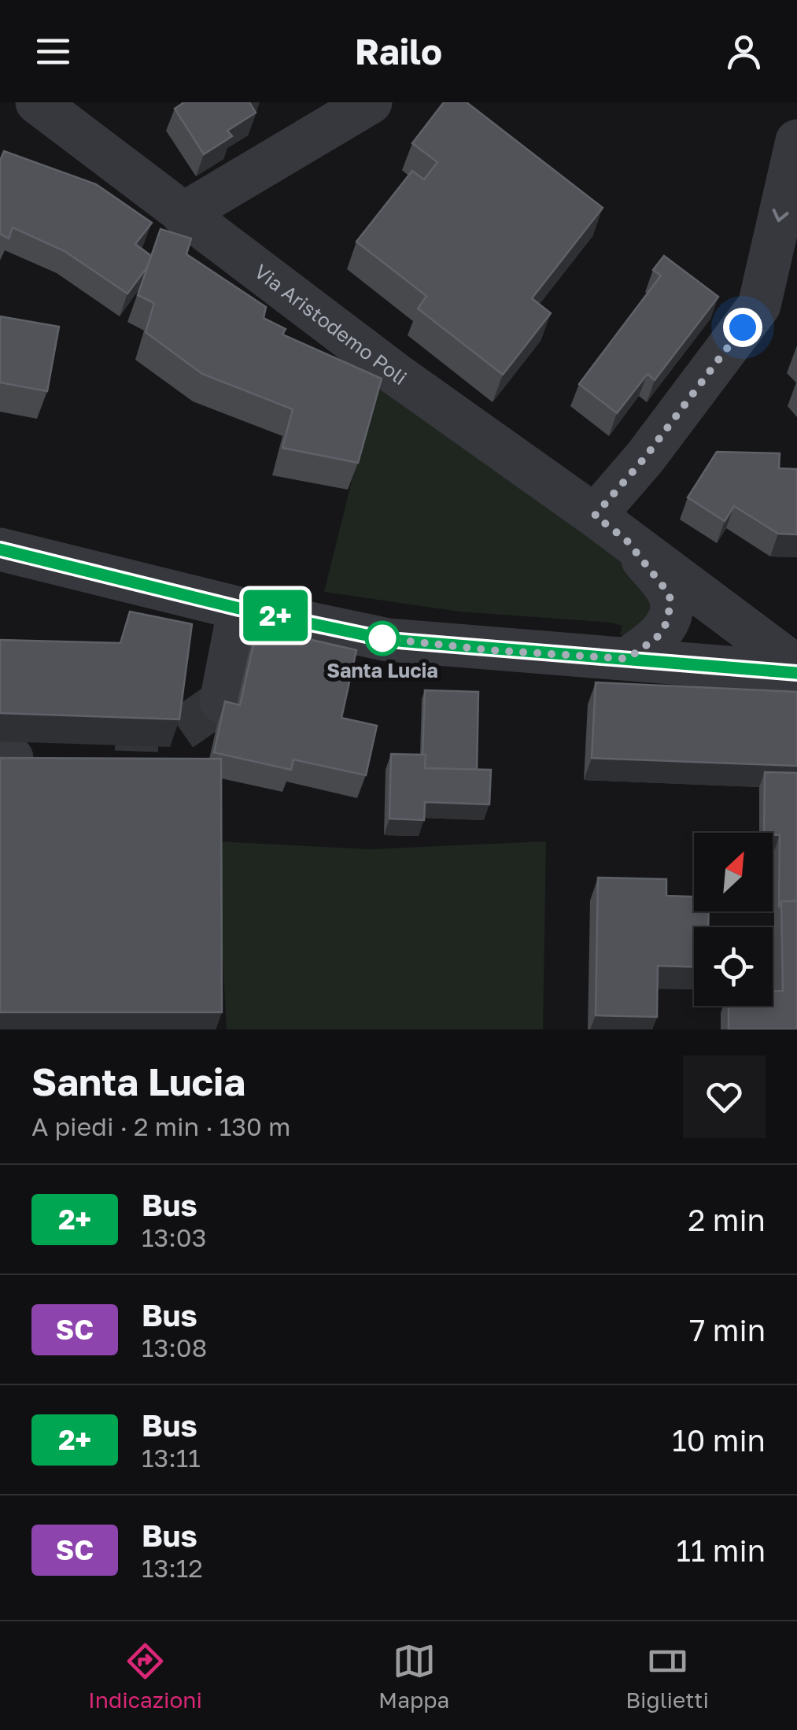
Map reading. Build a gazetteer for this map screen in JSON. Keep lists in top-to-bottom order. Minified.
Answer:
{"streets":{"street":["Via Aristodemo Poli"]},"places":["Santa Lucia"],"lines":["bus line 2+"],"north":"top right","page":{"header":"Railo","on_map":"2+","heading":["Santa Lucia","A piedi · 2 min · 130 m"],"list":[{"mark":"2+","name":"Bus","note":"13:03","value":"2 min"},{"mark":"SC","name":"Bus","note":"13:08","value":"7 min"},{"mark":"2+","name":"Bus","note":"13:11","value":"10 min"},{"mark":"SC","name":"Bus","note":"13:12","value":"11 min"}],"tabs":["Indicazioni","Mappa","Biglietti"]}}
